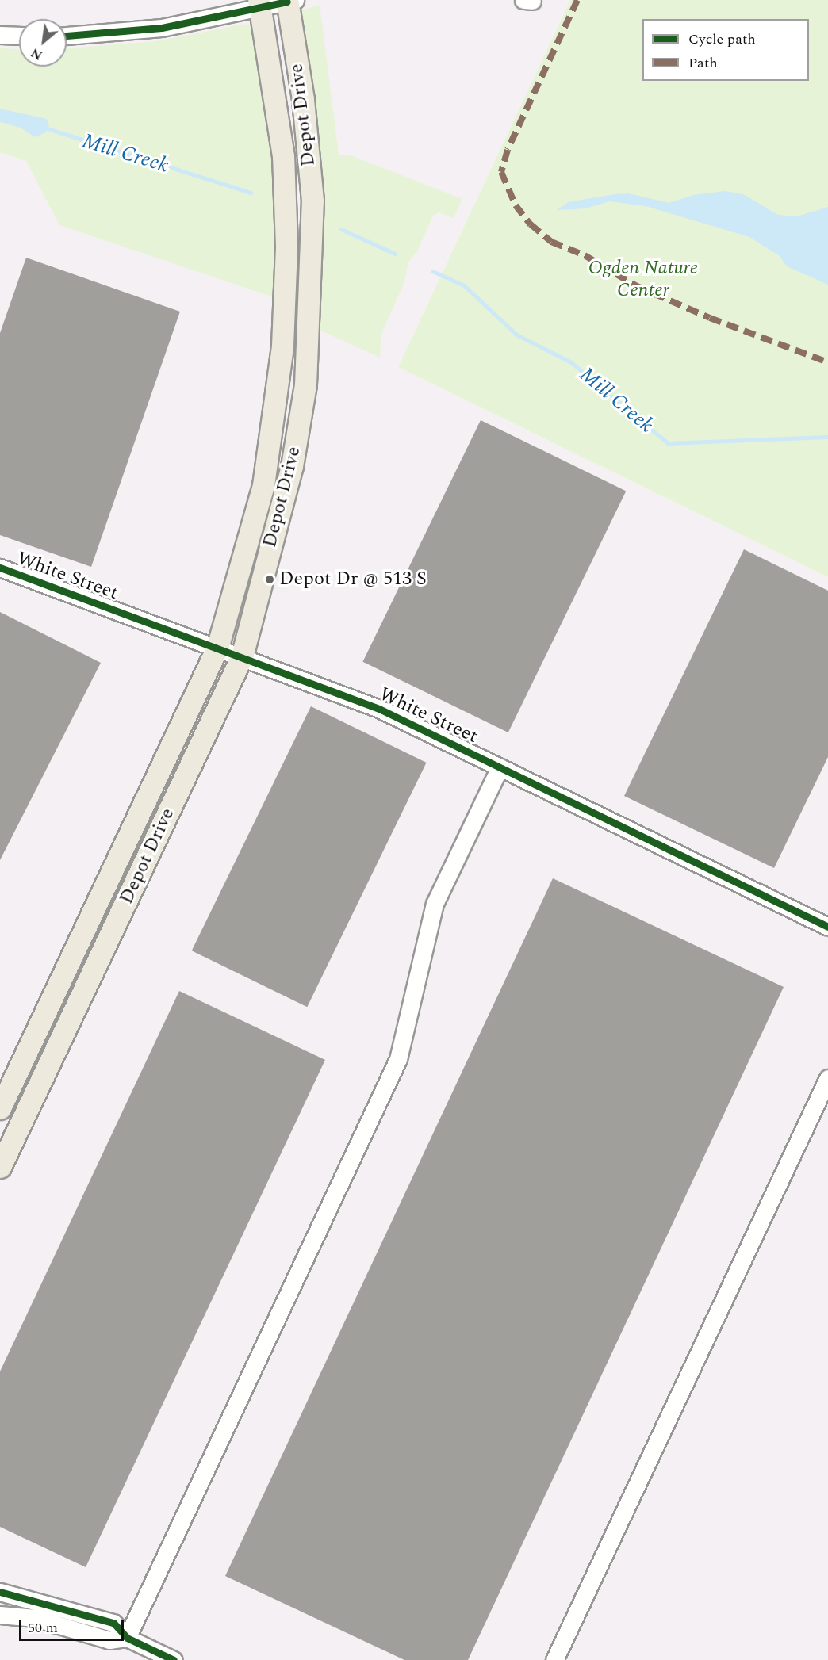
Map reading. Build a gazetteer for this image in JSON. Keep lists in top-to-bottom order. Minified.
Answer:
{"streets":{"main road":["Depot Drive"],"street":["White Street"]},"crossings":[["Depot Drive","White Street"]],"water":["Mill Creek"],"parks":["Ogden Nature Center"],"places":["Depot Dr @ 513 S"],"legend":["Cycle path","Path"],"scale_bar":"50 m","north":"bottom left"}
